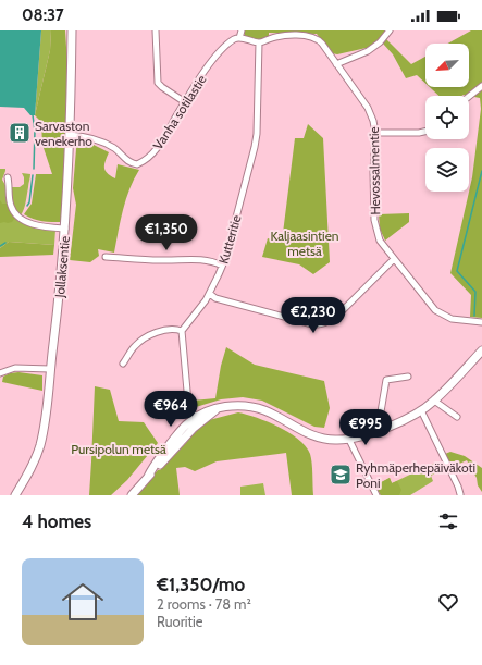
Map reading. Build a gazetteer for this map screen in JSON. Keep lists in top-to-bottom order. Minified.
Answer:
{"streets":{"main road":["Jollaksentie"],"street":["Vanha sotilastie","Hevossalmentie","Kutteritie"]},"crossings":[["Vanha sotilastie","Jollaksentie"],["Hevossalmentie","Kutteritie"]],"parks":["Kaljaasintien metsä","Pursipolun metsä"],"places":{"building":["Sarvaston venekerho"],"school or university":["Ryhmäperhepäiväkoti Poni"]},"north":"bottom left","page":{"status":"08:37","price":["€1,350","€2,230","€964","€995"],"heading":"4 homes","list":[{"name":"€1,350/mo","note":"2 rooms · 78 m² · Ruoritie"}]}}
